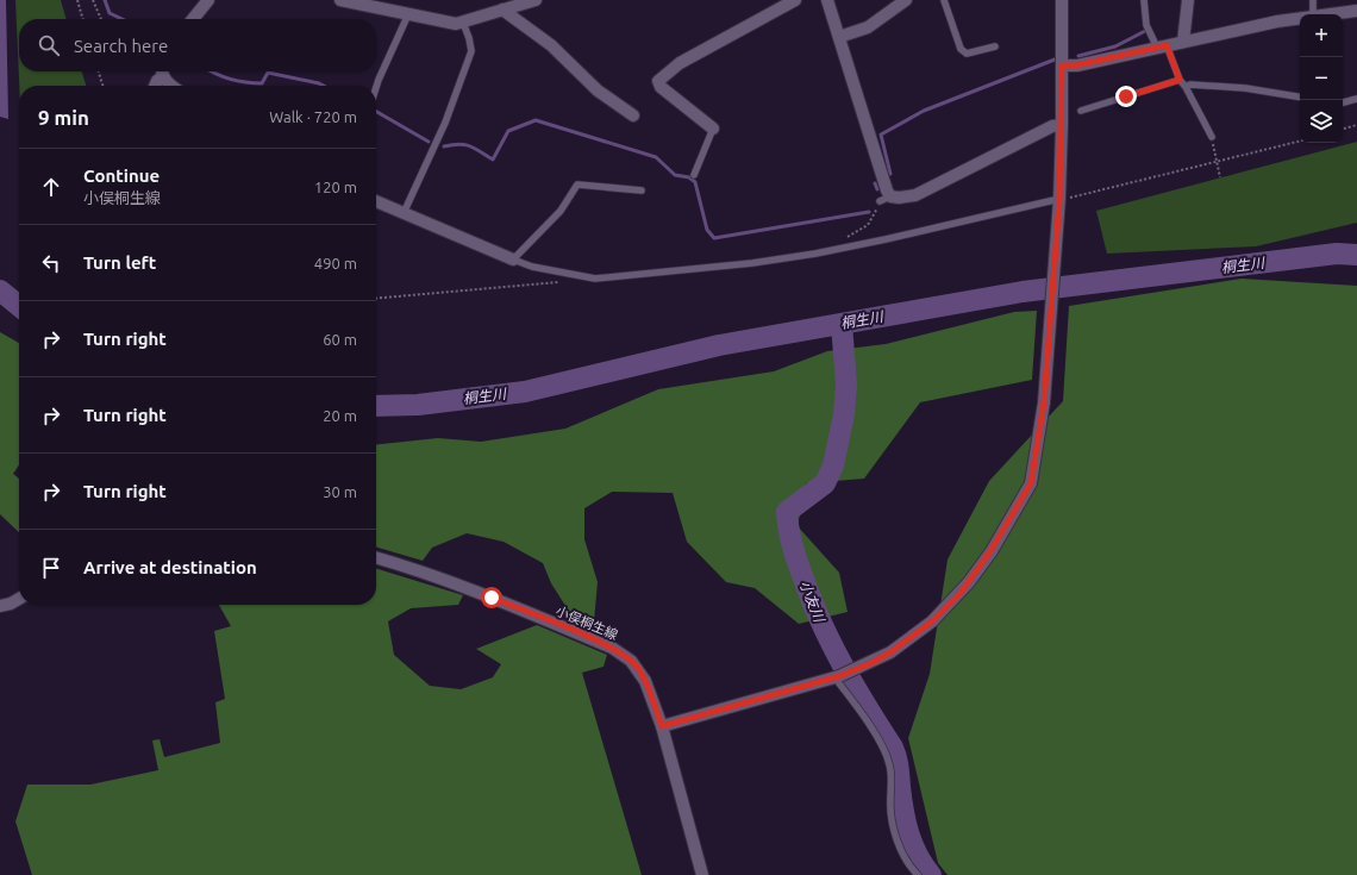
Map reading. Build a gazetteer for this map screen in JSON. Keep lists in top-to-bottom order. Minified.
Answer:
{"streets":{"street":["小俣桐生線"]},"water":["桐生川","小友川"],"page":{"map_buttons":["+","−"],"search":"Search here","heading":["9 min","Walk · 720 m"],"list":[["Continue","小俣桐生線","120 m"],["Turn left","490 m"],["Turn right","60 m"],["Turn right","20 m"],["Turn right","30 m"],"Arrive at destination"]}}
